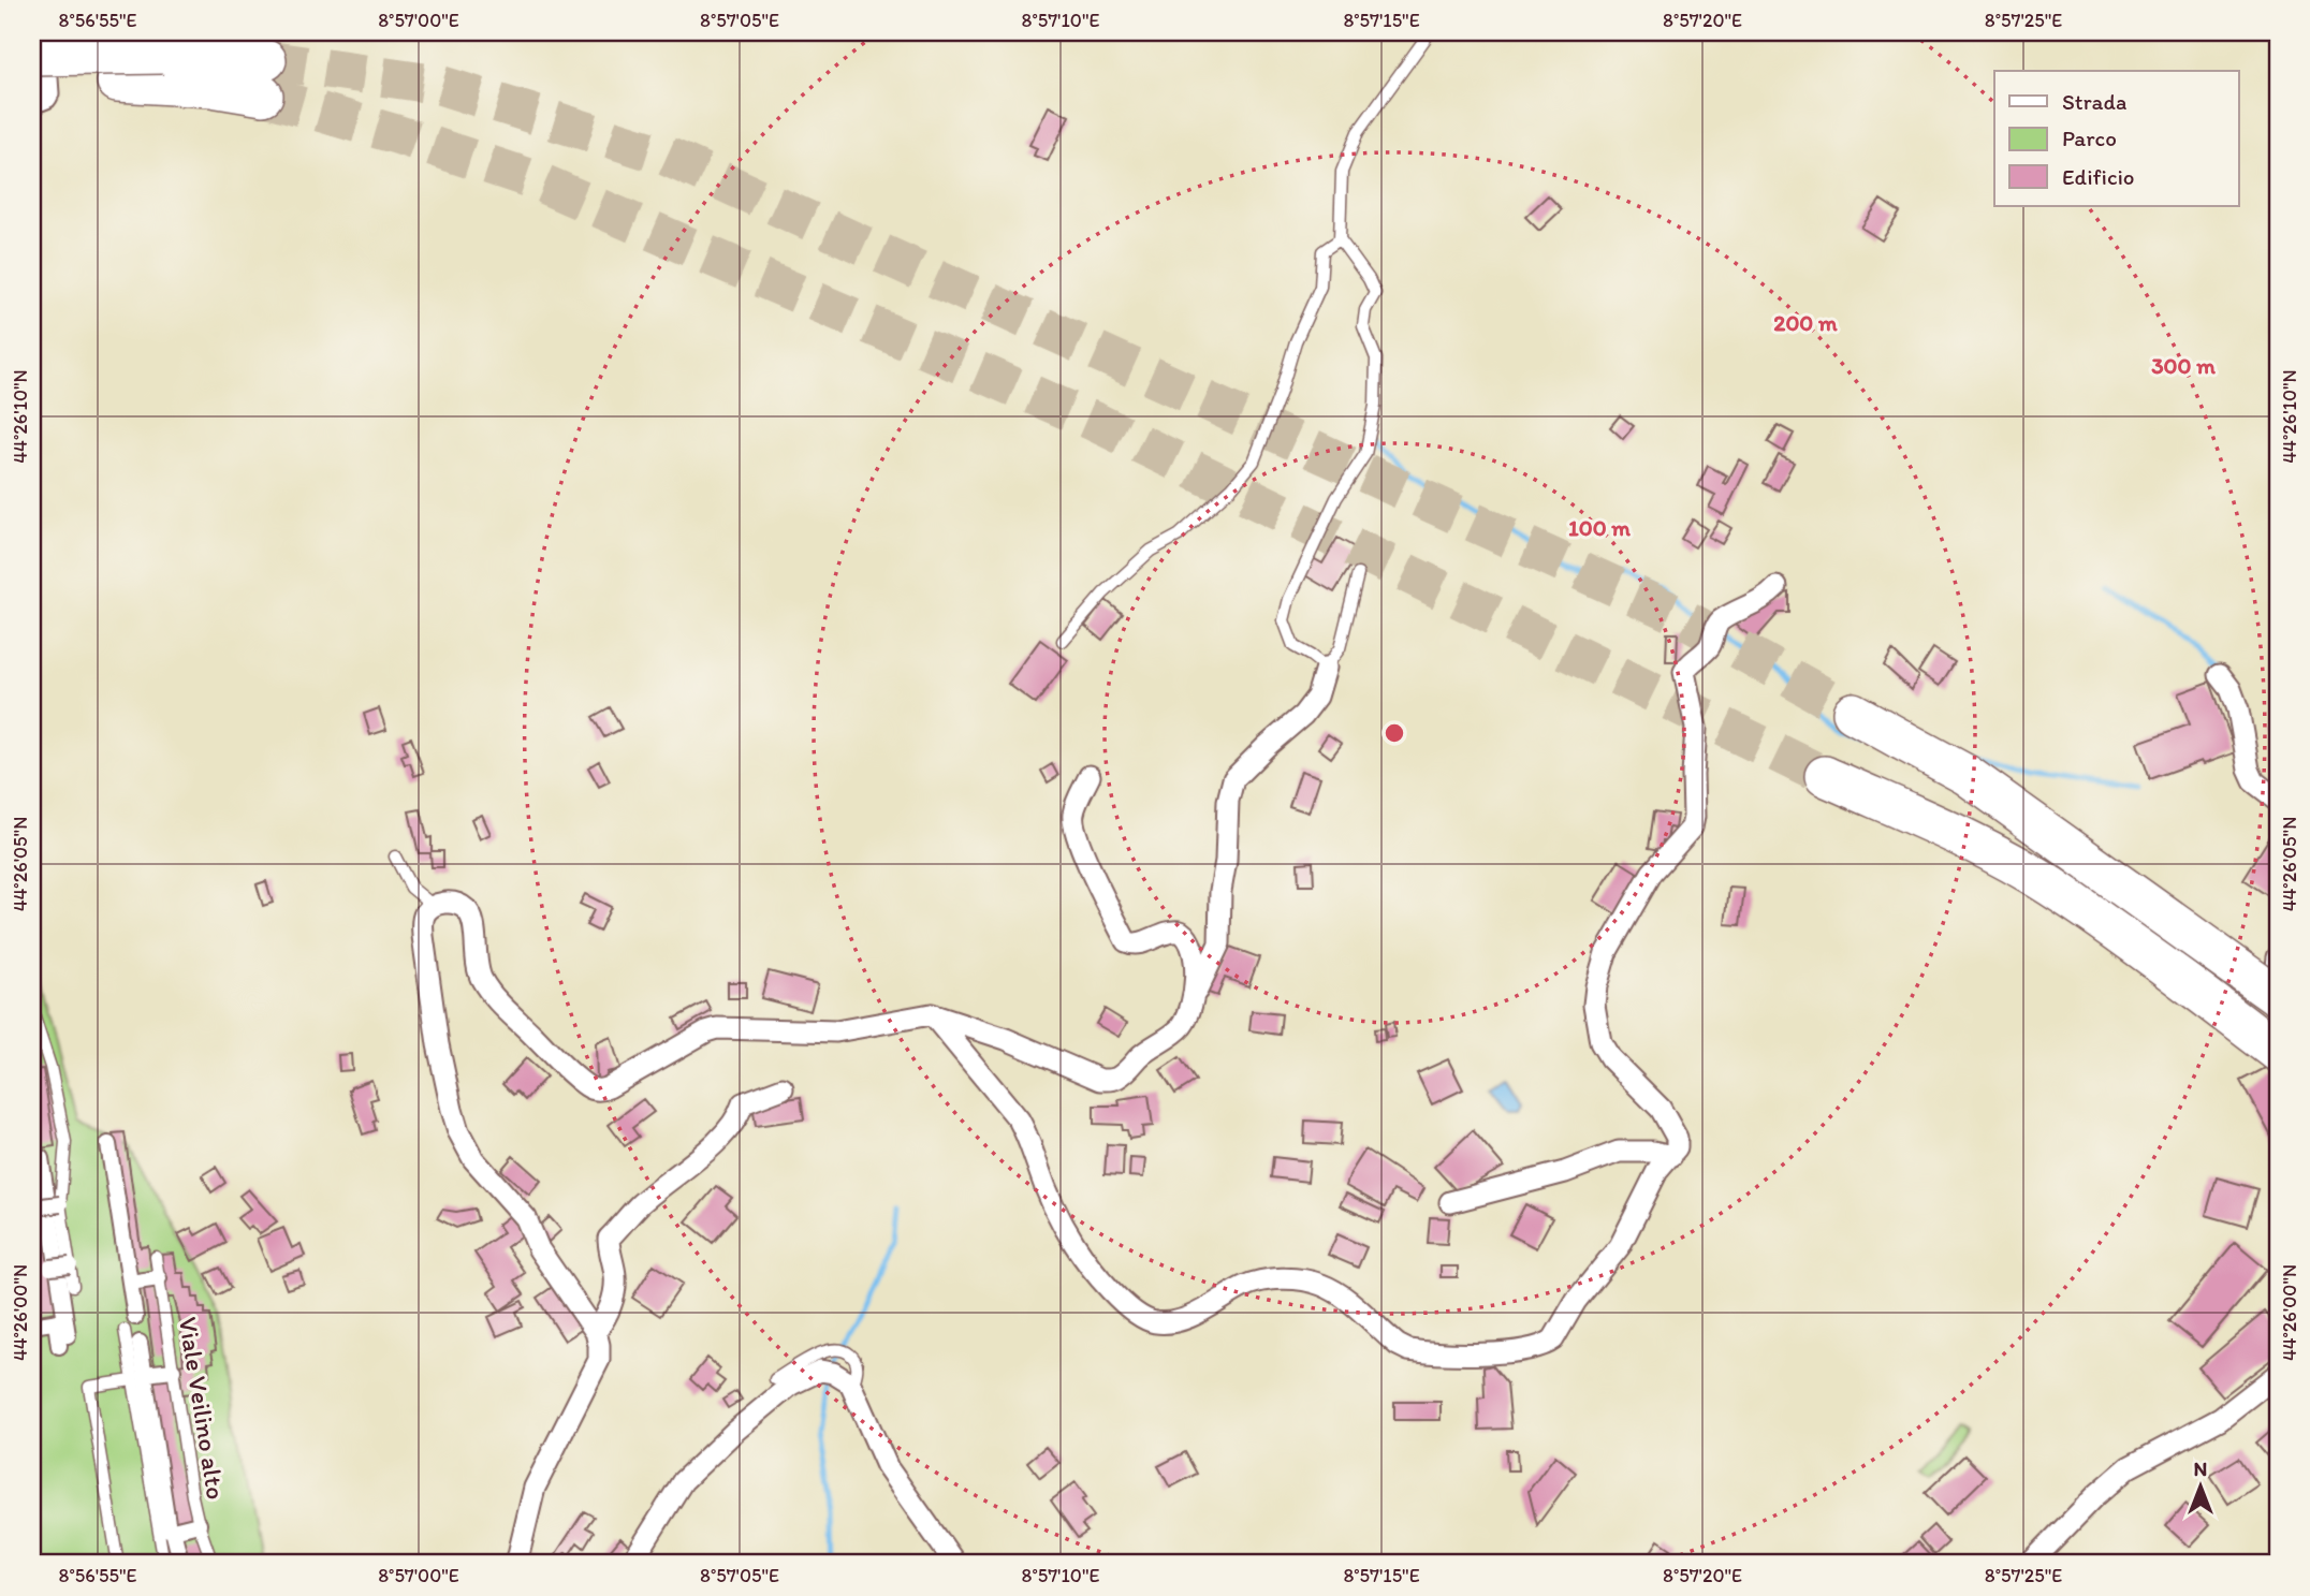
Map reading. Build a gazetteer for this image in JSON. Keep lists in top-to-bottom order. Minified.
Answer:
{"streets":{"lane":["Viale Veilino alto"]},"legend":["Strada","Parco","Edificio"],"north":"top","coordinates":["8°56'55\"E","8°57'00\"E","8°57'05\"E","8°57'10\"E","8°57'15\"E","8°57'20\"E","8°57'25\"E","44°26'10\"N","44°26'05\"N","44°26'00\"N"],"rings":["200 m","300 m","100 m"]}
